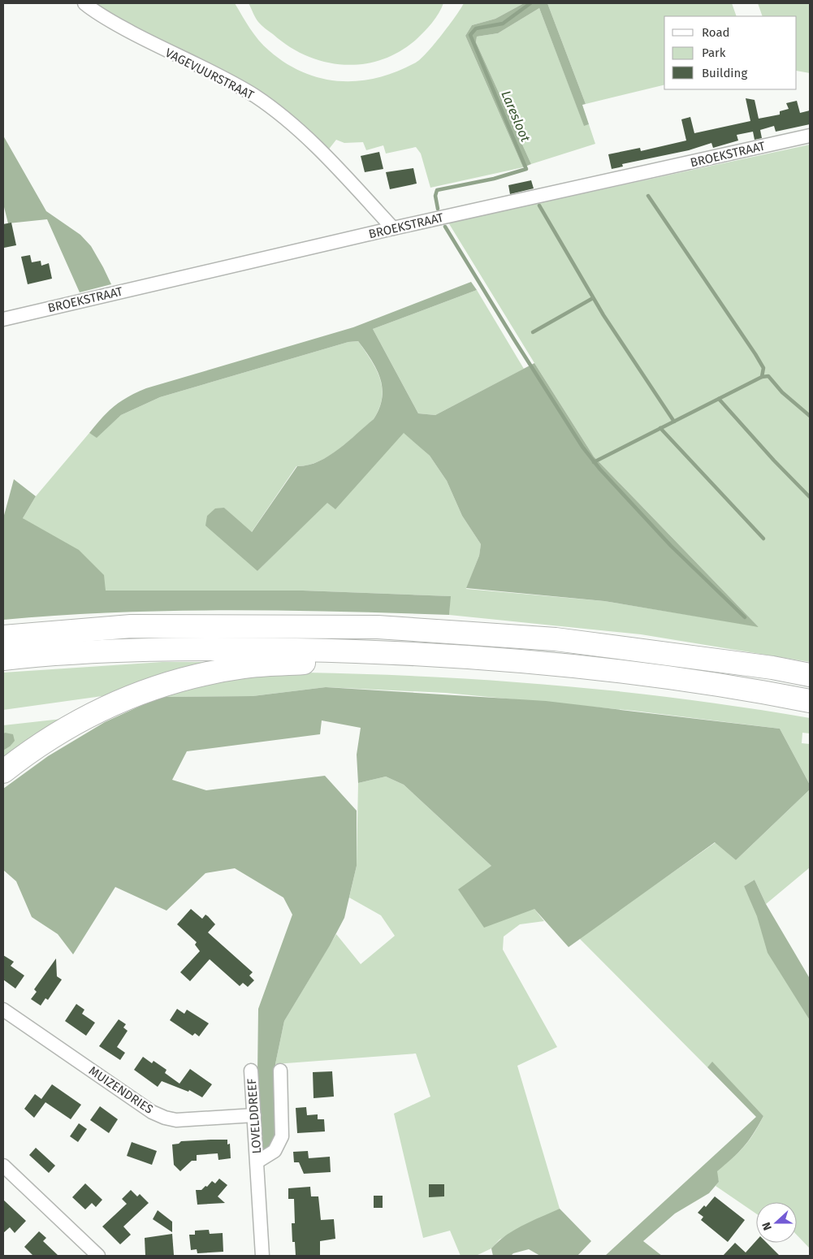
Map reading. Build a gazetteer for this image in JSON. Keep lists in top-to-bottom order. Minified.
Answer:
{"streets":{"street":["VAGEVUURSTRAAT","BROEKSTRAAT","MUIZENDRIES","LOVELDDREEF"]},"crossings":[["VAGEVUURSTRAAT","BROEKSTRAAT"],["MUIZENDRIES","LOVELDDREEF"]],"water":["Laresloot"],"legend":["Road","Park","Building"],"north":"left"}
